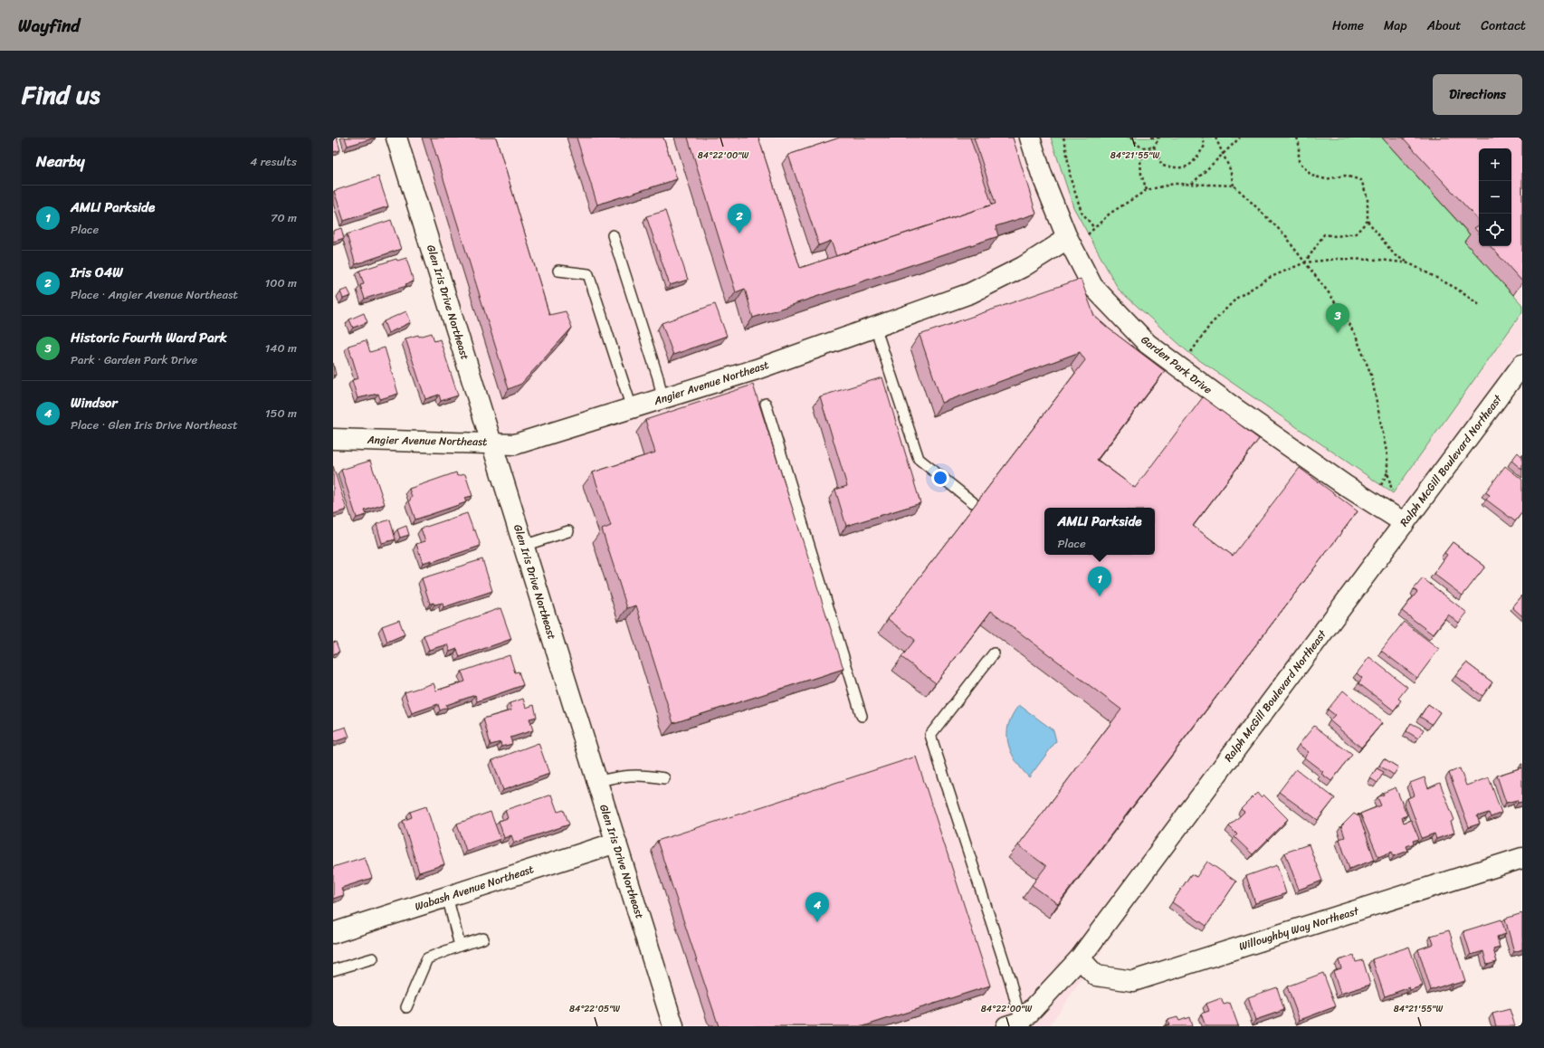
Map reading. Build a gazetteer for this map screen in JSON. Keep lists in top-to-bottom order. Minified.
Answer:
{"streets":{"street":["Glen Iris Drive Northeast","Garden Park Drive","Angier Avenue Northeast","Ralph McGill Boulevard Northeast","Wabash Avenue Northeast","Willoughby Way Northeast"]},"crossings":[["Glen Iris Drive Northeast","Angier Avenue Northeast"],["Glen Iris Drive Northeast","Wabash Avenue Northeast"],["Garden Park Drive","Angier Avenue Northeast"],["Garden Park Drive","Ralph McGill Boulevard Northeast"],["Ralph McGill Boulevard Northeast","Willoughby Way Northeast"]],"page":{"header":"Wayfind","nav":["Home","Map","About","Contact"],"title":"Find us","buttons":"Directions","heading":["Nearby","4 results"],"map_buttons":["+","−"],"list":[{"mark":"1","name":"AMLI Parkside","note":"Place","value":"70 m"},{"mark":"2","name":"Iris O4W","note":"Place · Angier Avenue Northeast","value":"100 m"},{"mark":"3","name":"Historic Fourth Ward Park","note":"Park · Garden Park Drive","value":"140 m"},{"mark":"4","name":"Windsor","note":"Place · Glen Iris Drive Northeast","value":"150 m"}],"pins":["2","3","1","4"],"popup":["AMLI Parkside","Place"]},"coordinates":["84°22'00\"W","84°21'55\"W","84°22'05\"W"]}
